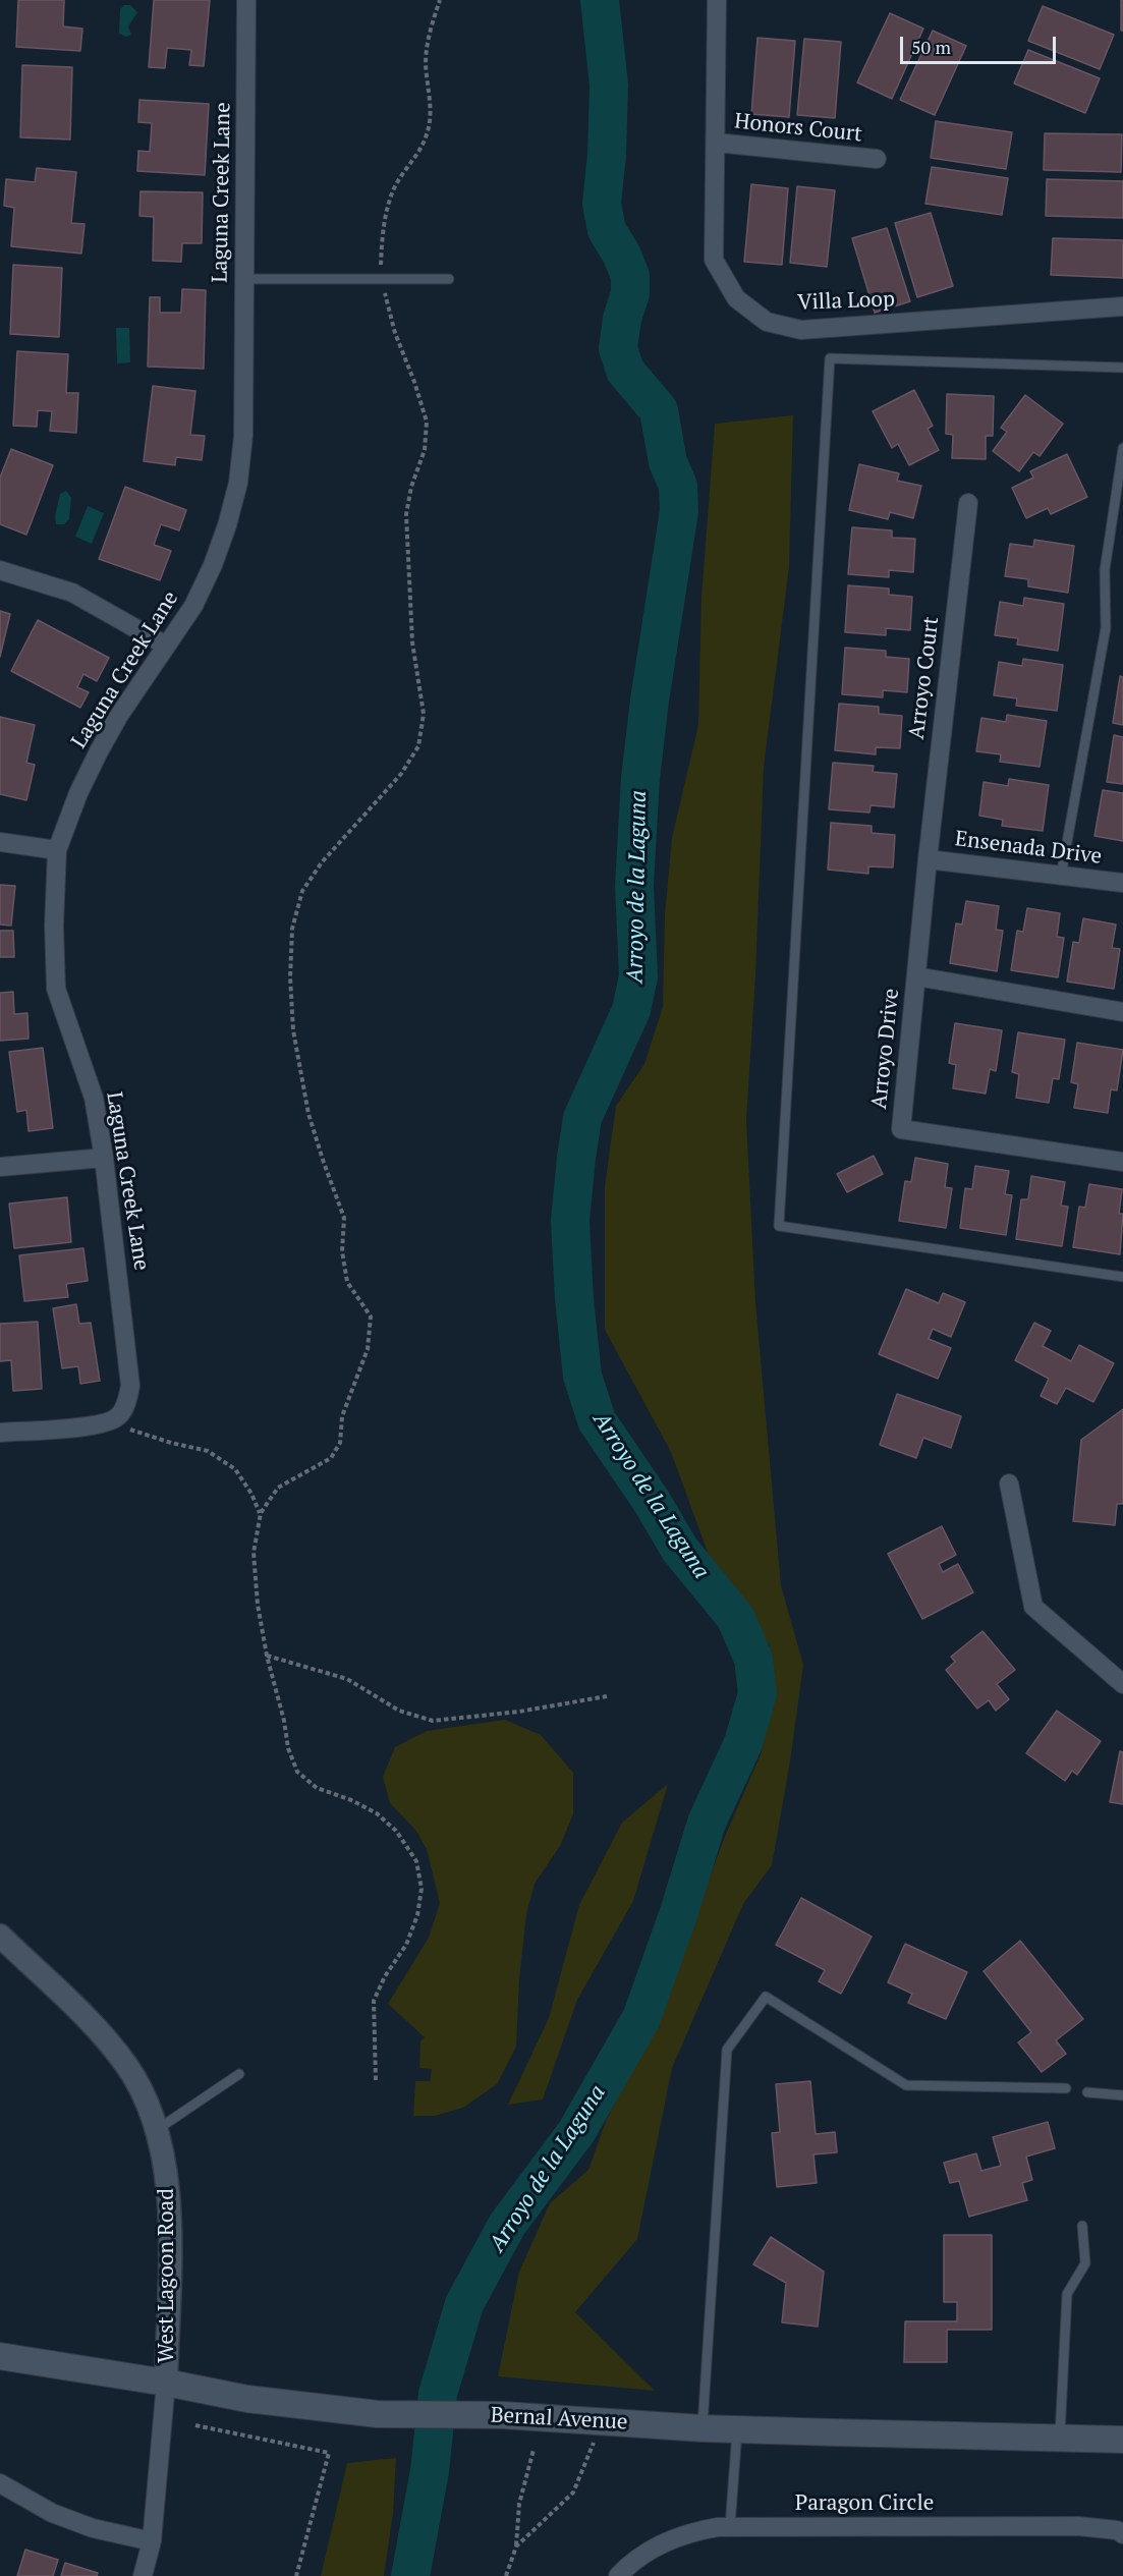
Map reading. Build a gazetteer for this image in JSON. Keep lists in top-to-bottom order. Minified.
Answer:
{"streets":{"main road":["Bernal Avenue"],"street":["Honors Court","Laguna Creek Lane","Villa Loop","Arroyo Court","Ensenada Drive","Arroyo Drive","West Lagoon Road","Paragon Circle"]},"crossings":[["Honors Court","Villa Loop"],["Arroyo Court","Ensenada Drive"],["Arroyo Court","Arroyo Drive"],["Ensenada Drive","Arroyo Drive"],["West Lagoon Road","Bernal Avenue"]],"water":["Arroyo de la Laguna"],"scale_bar":"50 m"}
